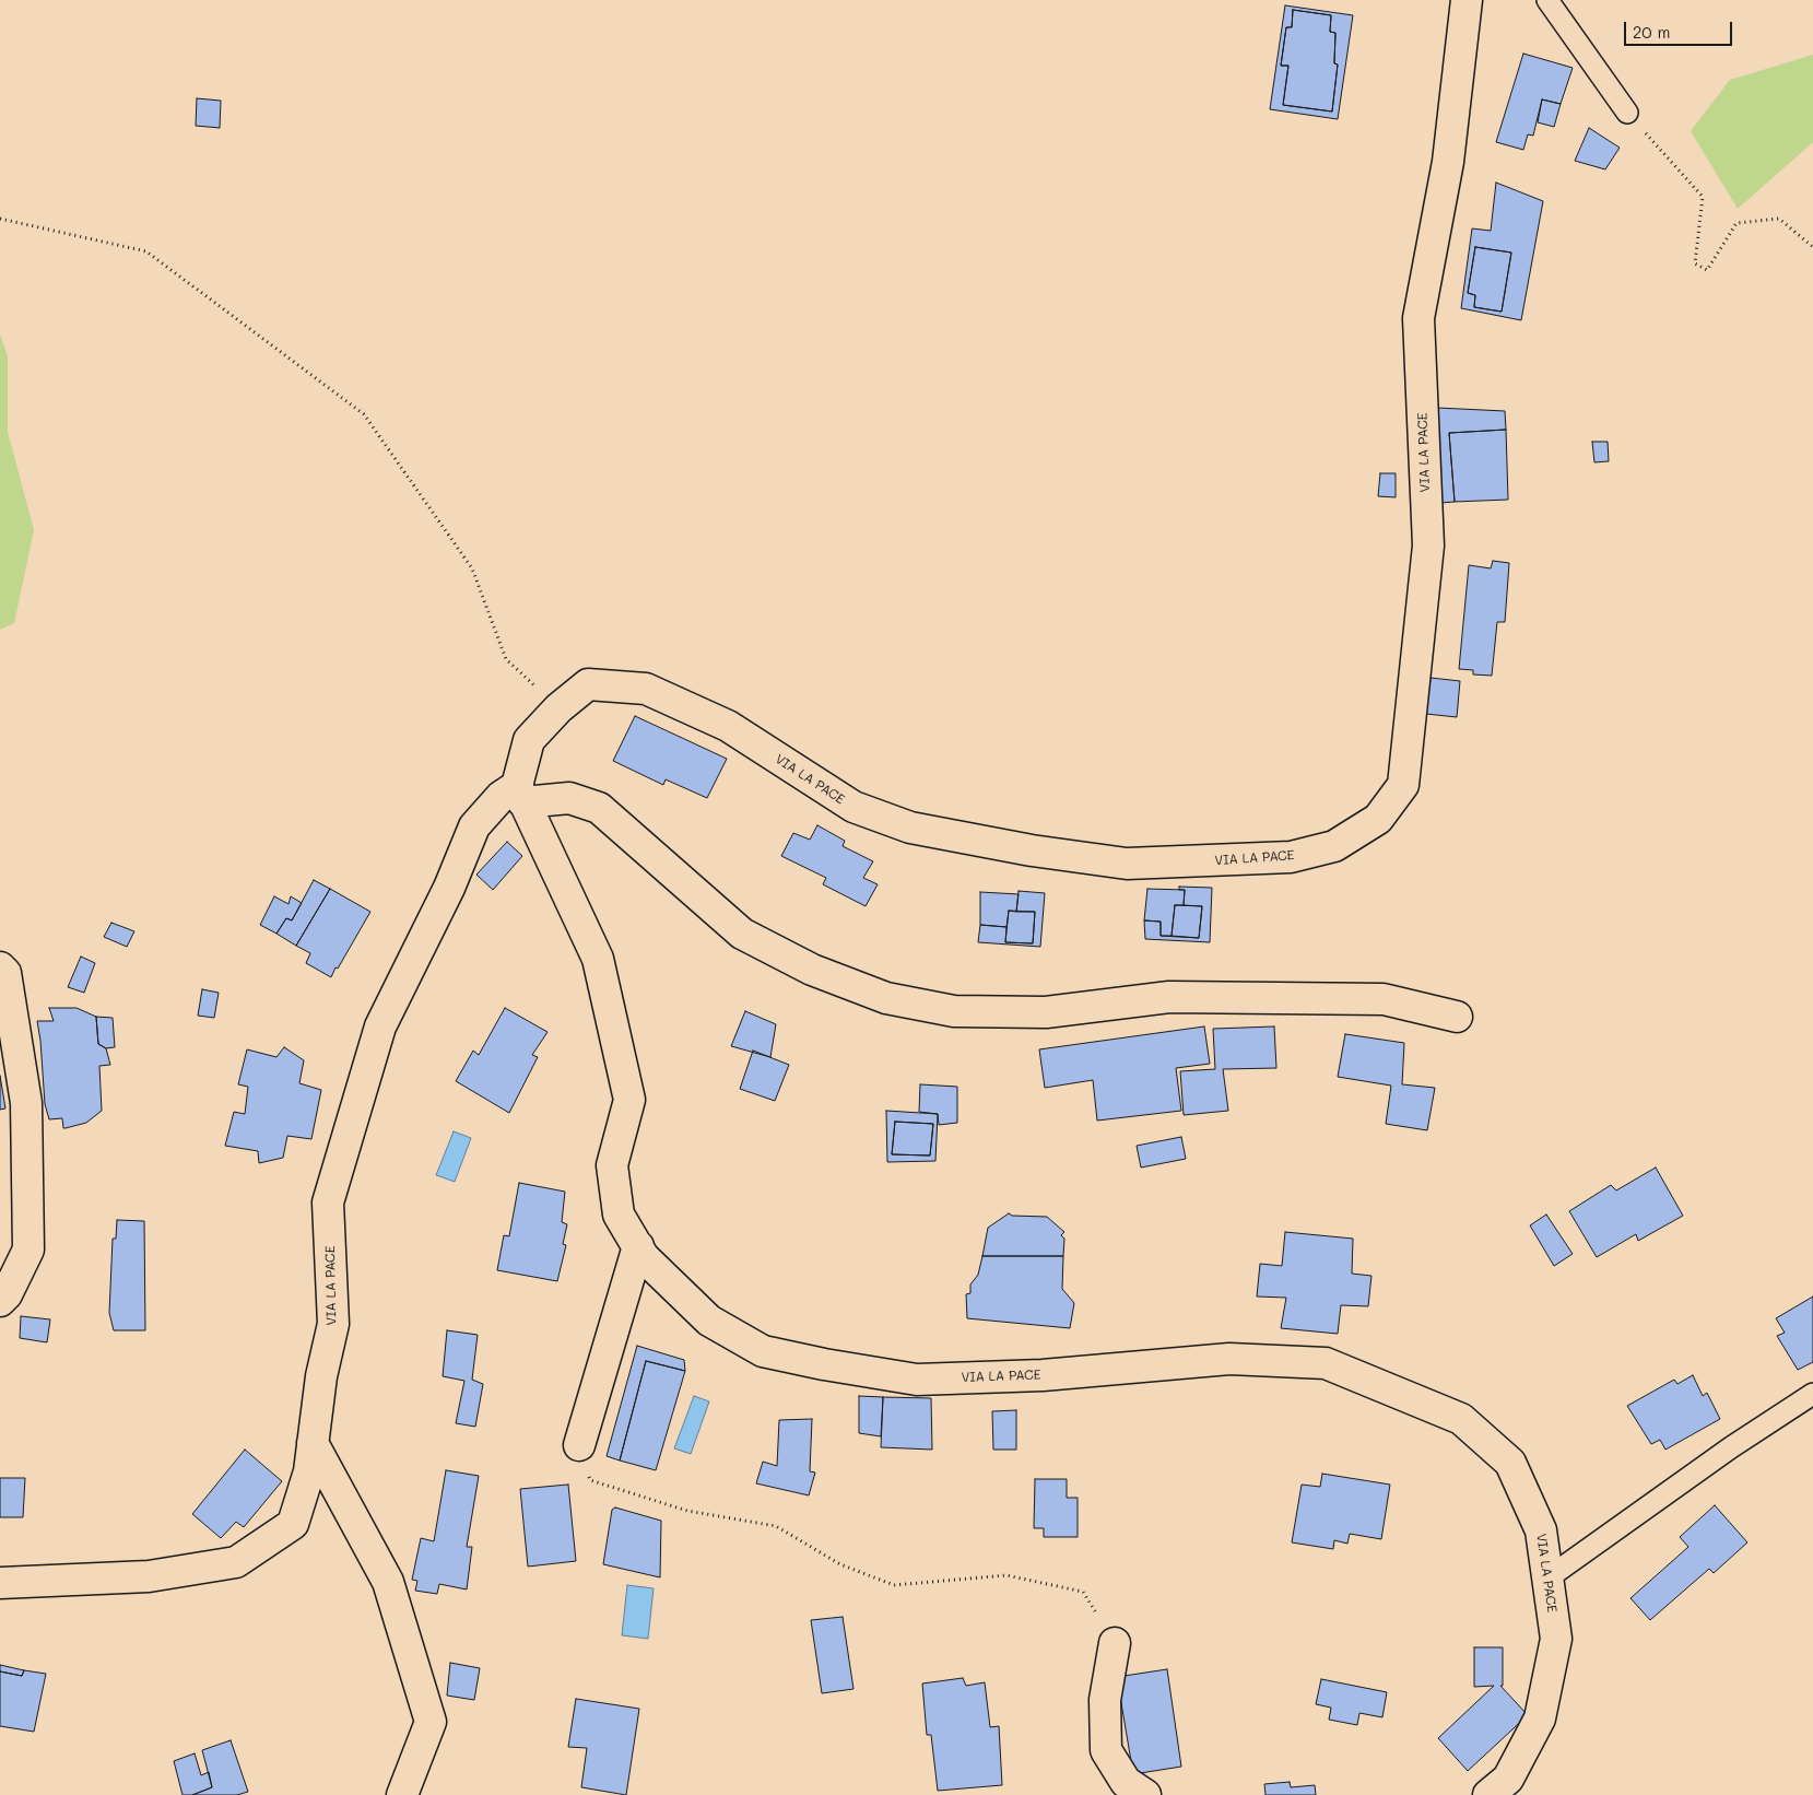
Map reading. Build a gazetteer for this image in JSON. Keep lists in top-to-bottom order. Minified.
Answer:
{"streets":{"street":["VIA LA PACE"]},"scale_bar":"20 m"}
